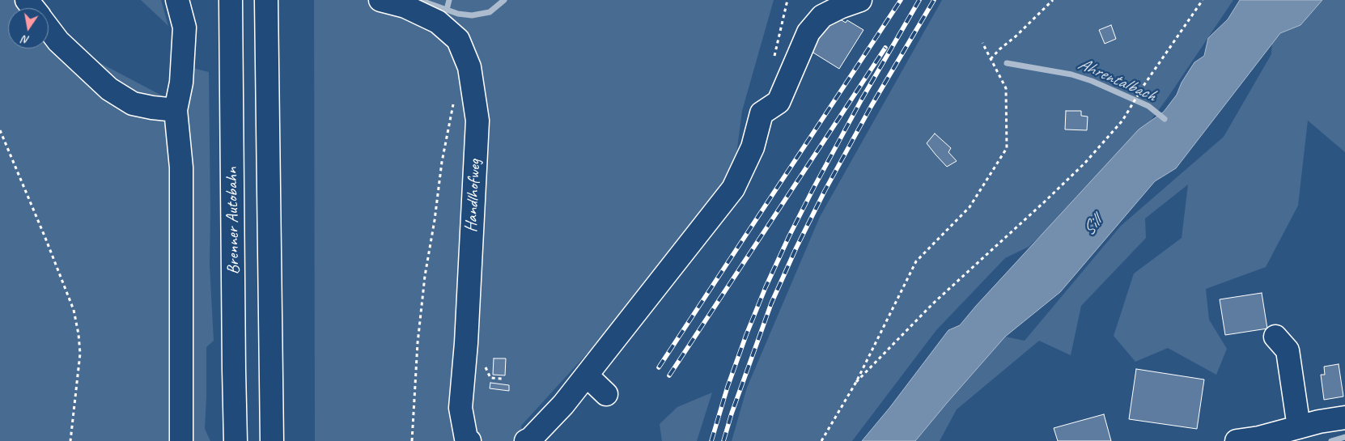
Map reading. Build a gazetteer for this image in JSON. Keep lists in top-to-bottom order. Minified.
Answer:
{"streets":{"main road":["Handlhofweg","Brenner Autobahn"]},"water":["Ahrentalbach","Sill"],"north":"bottom"}
